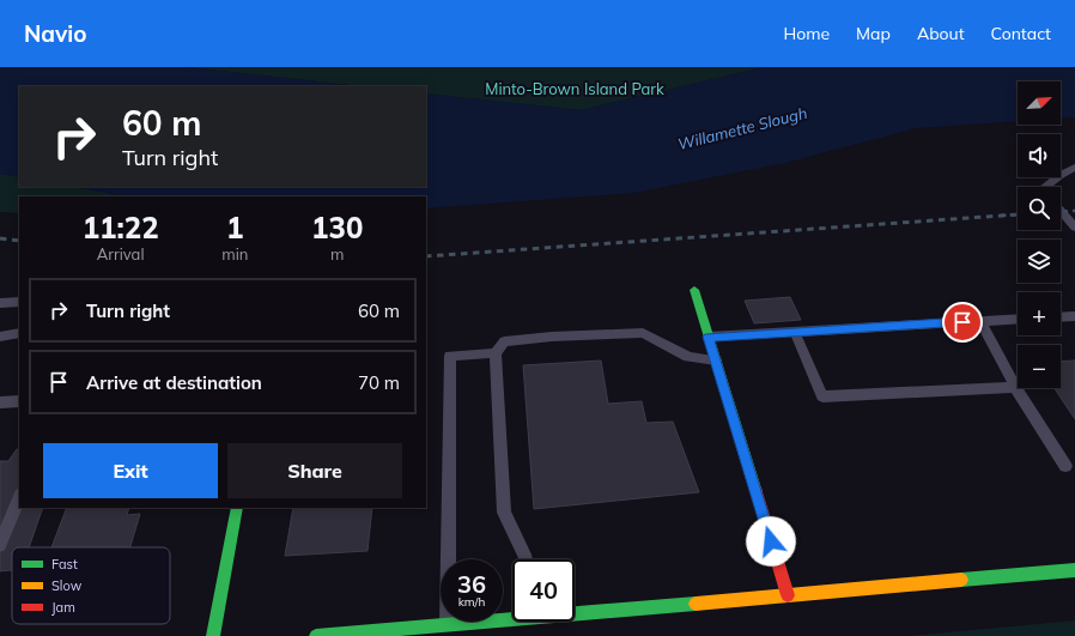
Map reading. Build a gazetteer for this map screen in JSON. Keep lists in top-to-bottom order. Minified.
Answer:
{"water":["Willamette Slough"],"parks":["Minto-Brown Island Park"],"legend":["Fast","Slow","Jam"],"north":"top right","page":{"header":"Navio","nav":["Home","Map","About","Contact"],"map_buttons":["+","−"],"turn":["60 m","Turn right"],"eta":["11:22","Arrival","1","min","130","m"],"list":[{"name":"Turn right","value":"60 m"},{"name":"Arrive at destination","value":"70 m"}],"buttons":["Exit","Share"],"speed":"36 km/h","limit":"40"}}
